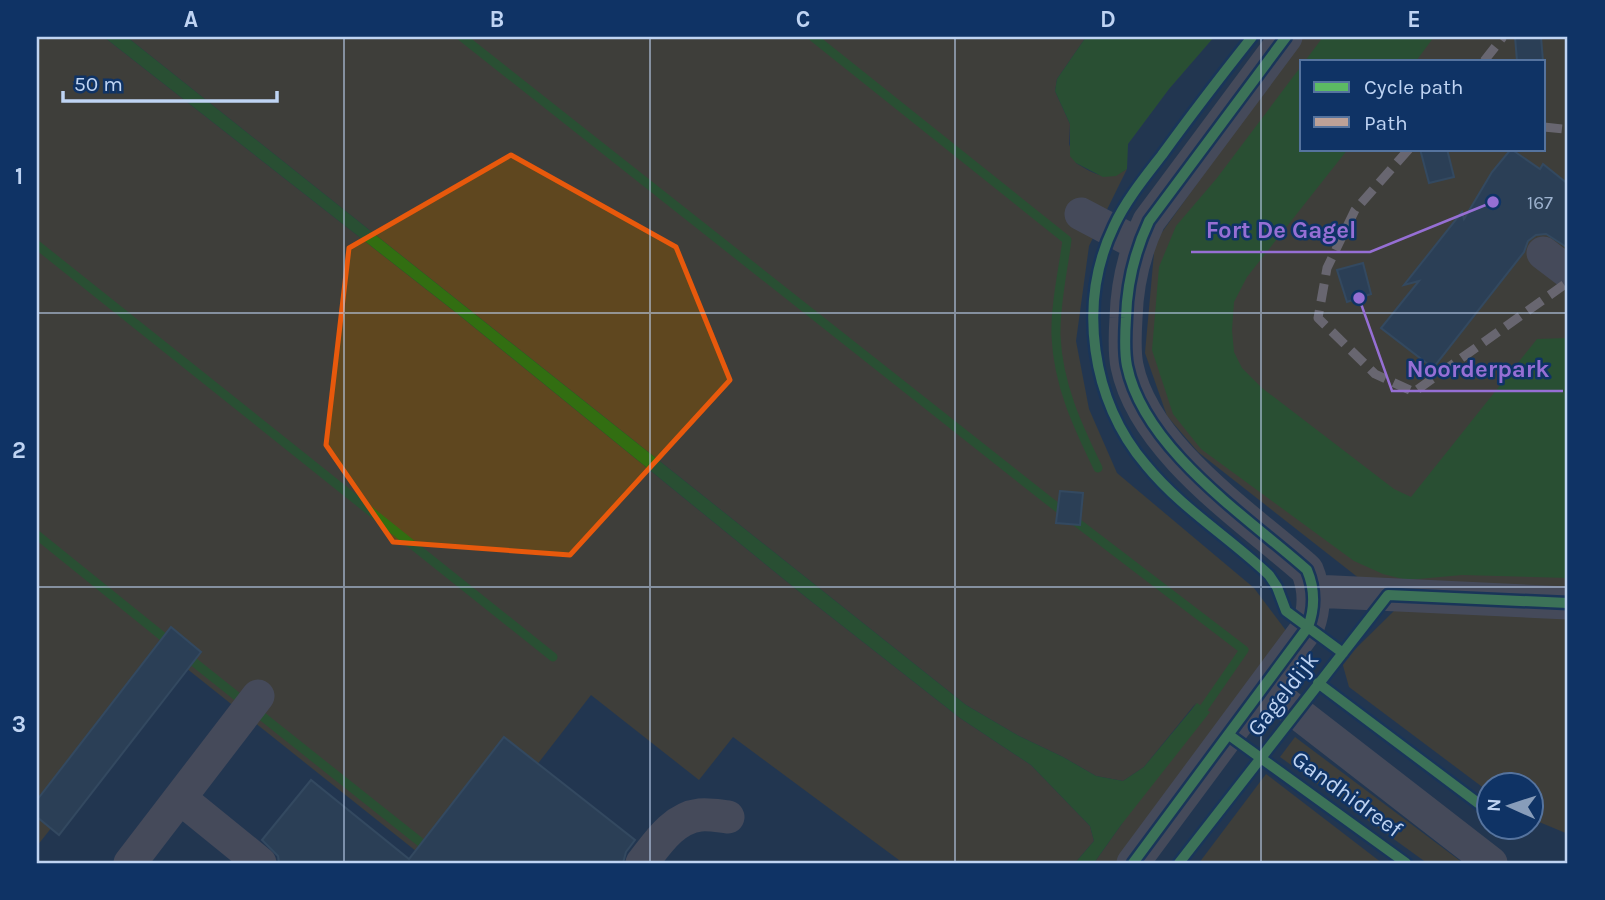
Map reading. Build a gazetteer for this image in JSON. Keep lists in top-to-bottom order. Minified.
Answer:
{"streets":{"street":["Gageldijk","Gandhidreef"]},"crossings":[["Gageldijk","Gandhidreef"]],"places":["Fort De Gagel","Noorderpark"],"house_numbers":["167"],"legend":["Cycle path","Path"],"scale_bar":"50 m","north":"left","grid":{"columns":["A","B","C","D","E"],"rows":["1","2","3"]}}
